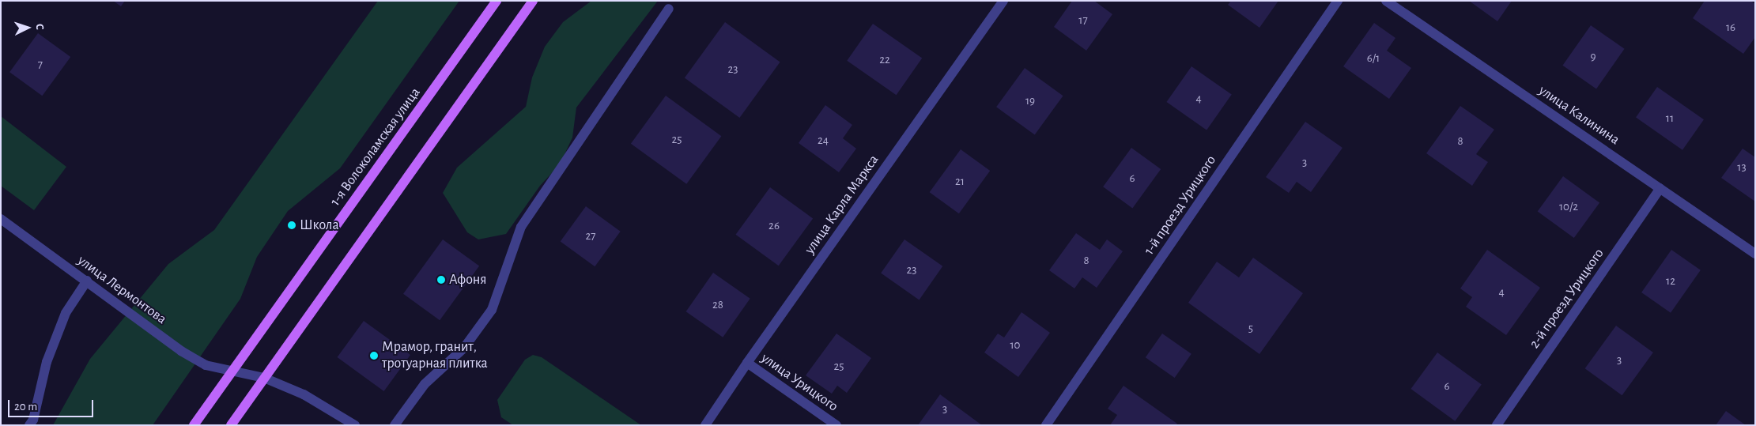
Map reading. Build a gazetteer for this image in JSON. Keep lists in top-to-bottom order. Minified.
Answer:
{"streets":{"main road":["1-я Волоколамская улица"],"street":["улица Калинина","улица Карла Маркса","1-й проезд Урицкого","улица Лермонтова","2-й проезд Урицкого","улица Урицкого"]},"crossings":[["улица Калинина","2-й проезд Урицкого"],["1-я Волоколамская улица","улица Лермонтова"],["улица Карла Маркса","улица Урицкого"]],"places":["Школа","Афоня","Мрамор, гранит, тротуарная плитка"],"house_numbers":["17","16","9","6/1","22","7","23","4","19","11","25","24","8","3","13","6","21","10/2","26","27","8","23","12","4","28","5","10","3","25","6","3"],"scale_bar":"20 m","north":"right"}
